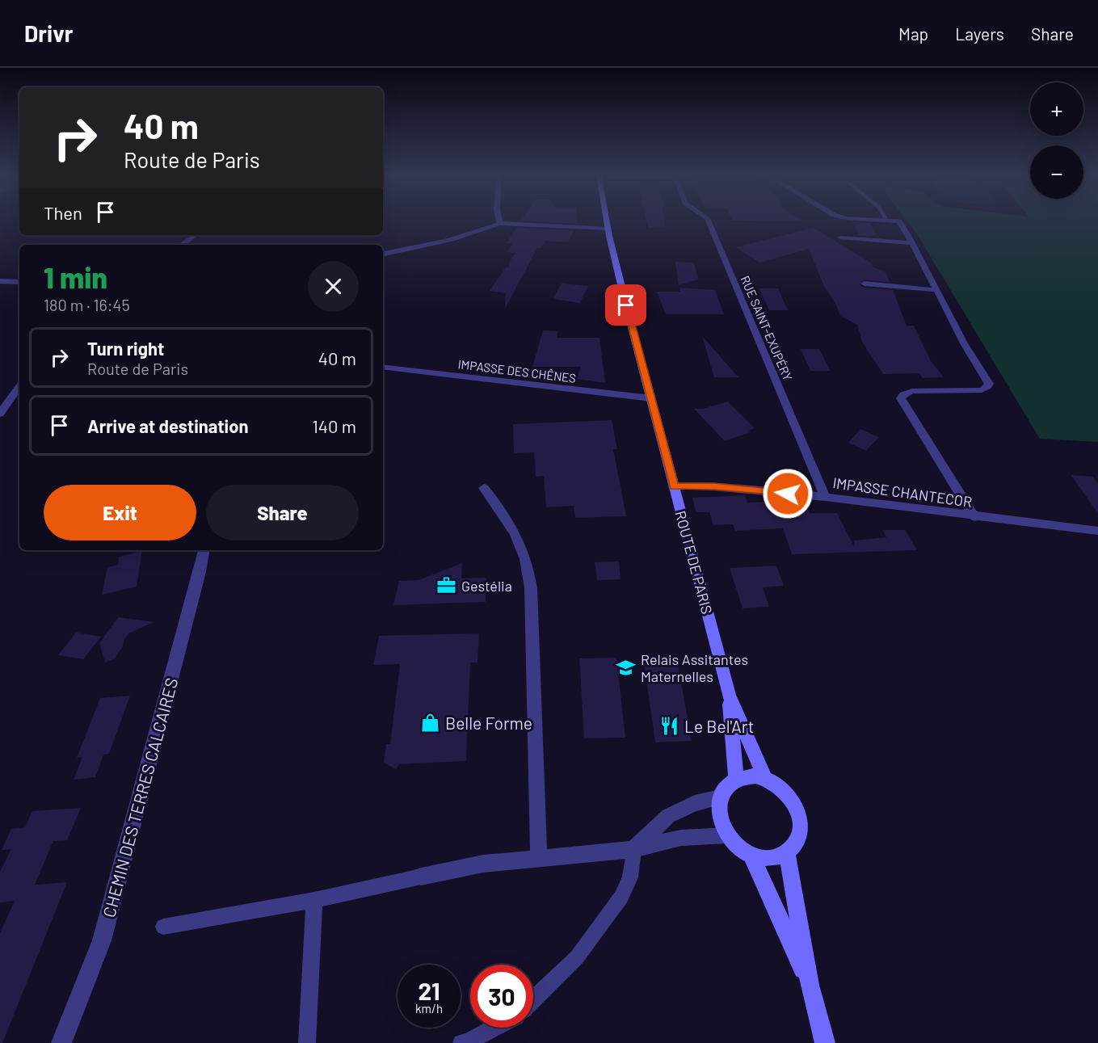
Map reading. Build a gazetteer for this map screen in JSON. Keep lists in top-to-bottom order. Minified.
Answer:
{"streets":{"main road":["ROUTE DE PARIS"],"street":["RUE SAINT-EXUPÉRY","IMPASSE DES CHÊNES","IMPASSE CHANTECOR","CHEMIN DES TERRES CALCAIRES"]},"crossings":[["RUE SAINT-EXUPÉRY","IMPASSE CHANTECOR"],["IMPASSE DES CHÊNES","ROUTE DE PARIS"],["IMPASSE CHANTECOR","ROUTE DE PARIS"]],"places":{"office":["Gestélia"],"school or university":["Relais Assitantes Maternelles"],"shop":["Belle Forme"],"restaurant":["Le Bel'Art"]},"page":{"header":"Drivr","nav":["Map","Layers","Share"],"map_buttons":["+","−"],"turn":["40 m","Route de Paris"],"then":"Then","heading":["1 min","180 m · 16:45"],"list":[{"name":"Turn right","note":"Route de Paris","value":"40 m"},{"name":"Arrive at destination","value":"140 m"}],"buttons":["Exit","Share"],"speed":"21 km/h","limit":"30"}}
